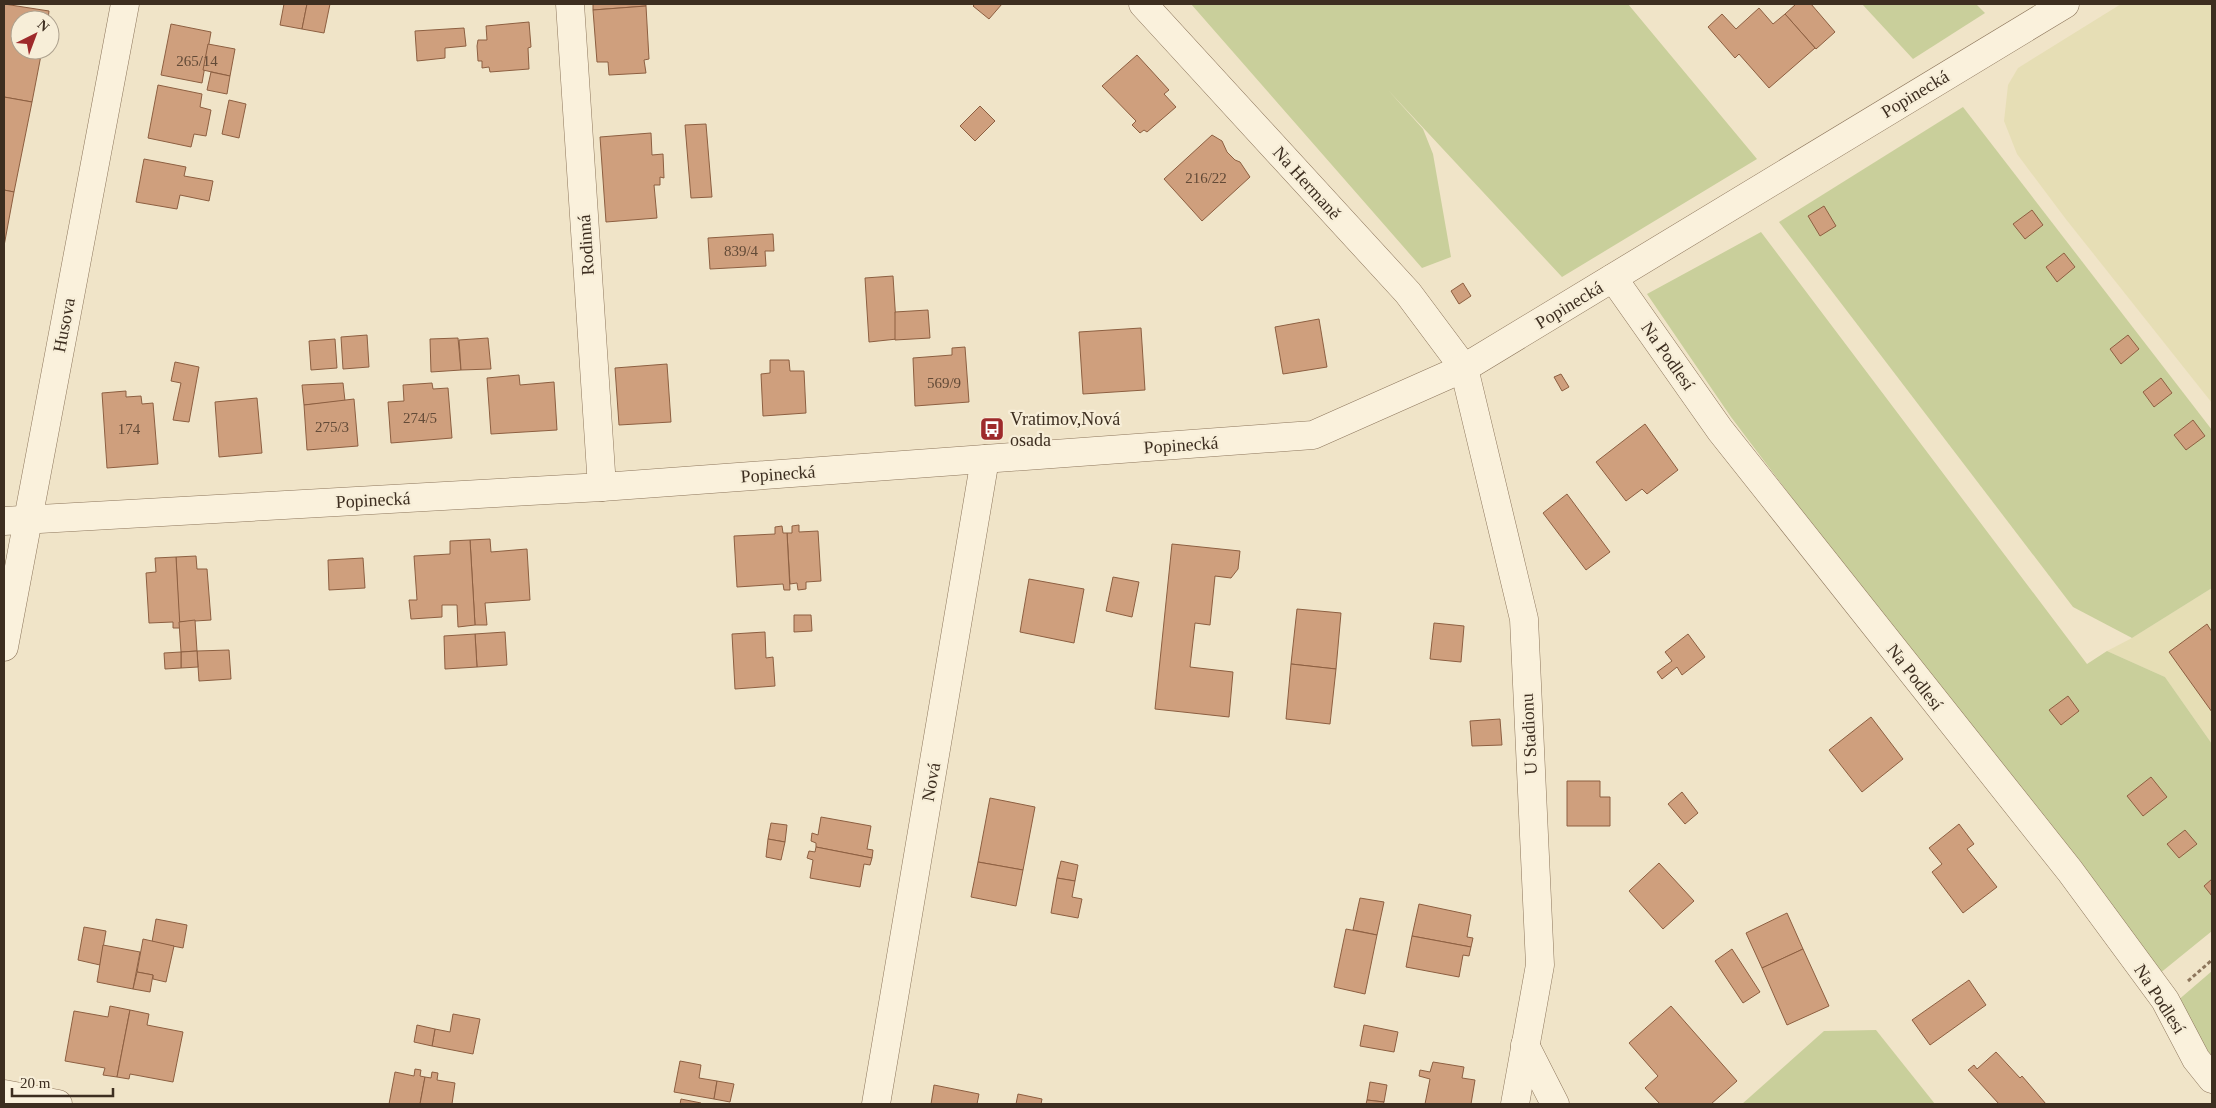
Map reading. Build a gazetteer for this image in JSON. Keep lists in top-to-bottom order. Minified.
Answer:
{"streets":{"street":["Popinecká","Na Hermaně","Rodinná","Husova","Na Podlesí","U Stadionu","Nová"]},"crossings":[["Popinecká","Na Hermaně"],["Popinecká","Rodinná"],["Popinecká","Husova"],["Popinecká","Na Podlesí"],["Popinecká","U Stadionu"],["Popinecká","Nová"],["Na Hermaně","U Stadionu"]],"places":{"bus stop":["Vratimov,Nová osada"]},"house_numbers":["265/14","216/22","839/4","569/9","274/5","275/3","174"],"scale_bar":"20 m","north":"top right"}
